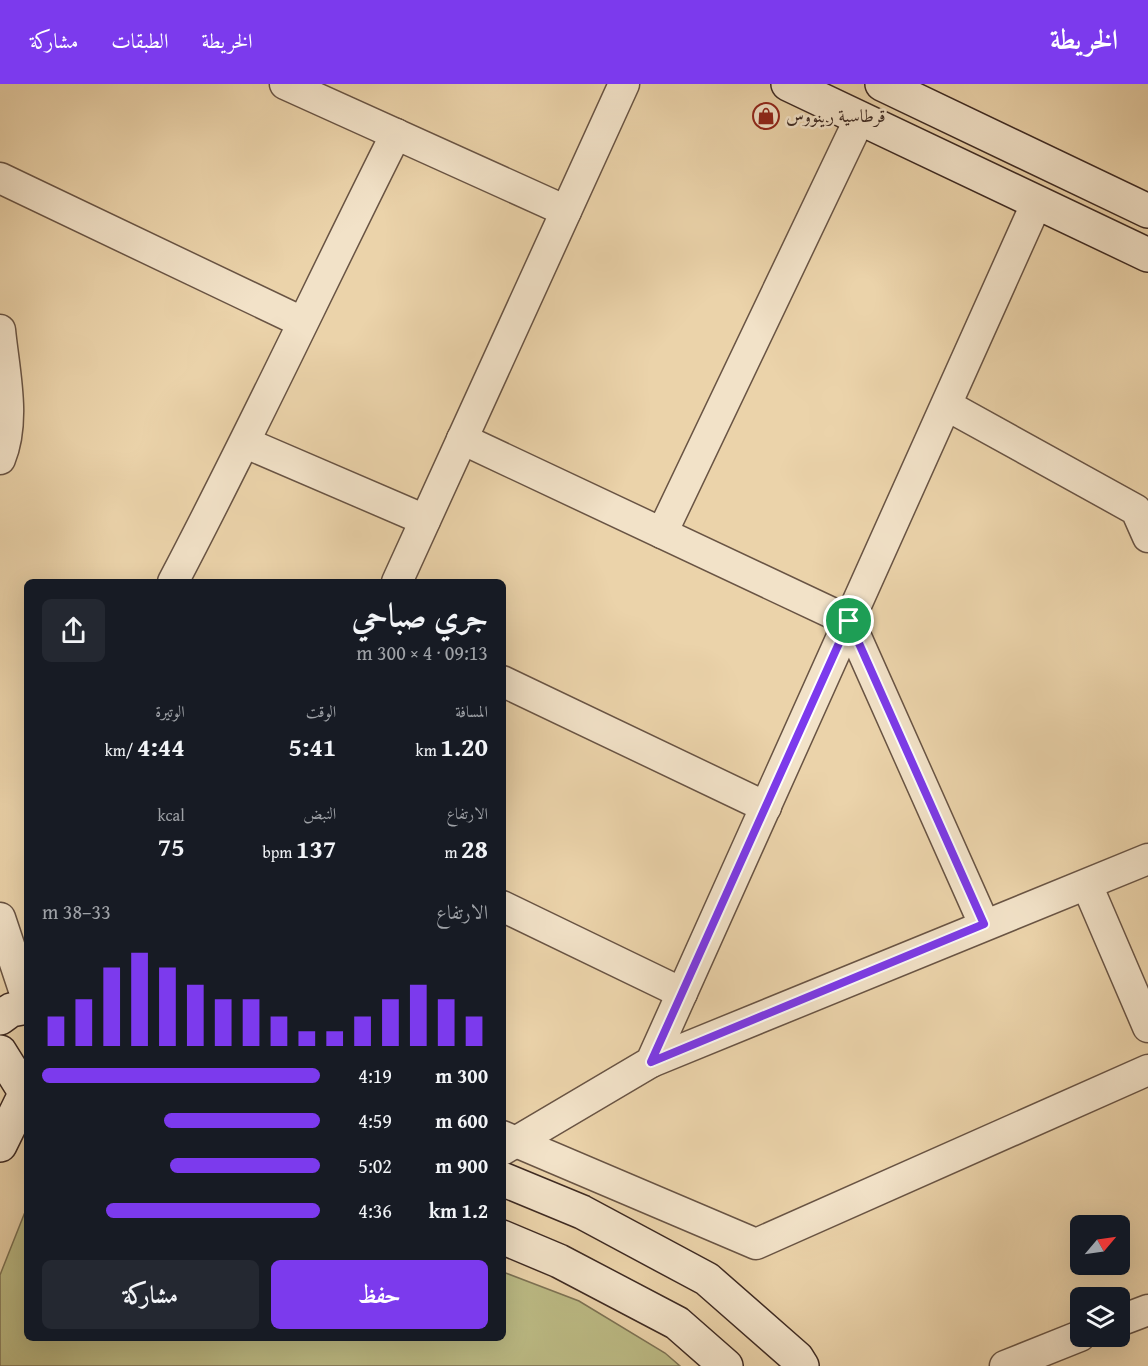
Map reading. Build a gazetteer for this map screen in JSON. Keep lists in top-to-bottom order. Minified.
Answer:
{"places":{"shop":["قرطاسية رينووس"]},"north":"top right","page":{"header":"الخريطة","nav":["الخريطة","الطبقات","مشاركة"],"heading":["جري صباحي","09:13 · 4 × 300 m"],"stats":[["المسافة","1.20 km"],["الوقت","5:41"],["الوتيرة","4:44 /km"],["الارتفاع","28 m"],["النبض","137 bpm"],["kcal","75"]],"chart":["الارتفاع","33–38 m"],"list":[{"name":"300 m","note":"4:19"},{"name":"600 m","note":"4:59"},{"name":"900 m","note":"5:02"},{"name":"1.2 km","note":"4:36"}],"buttons":["حفظ","مشاركة"]}}
